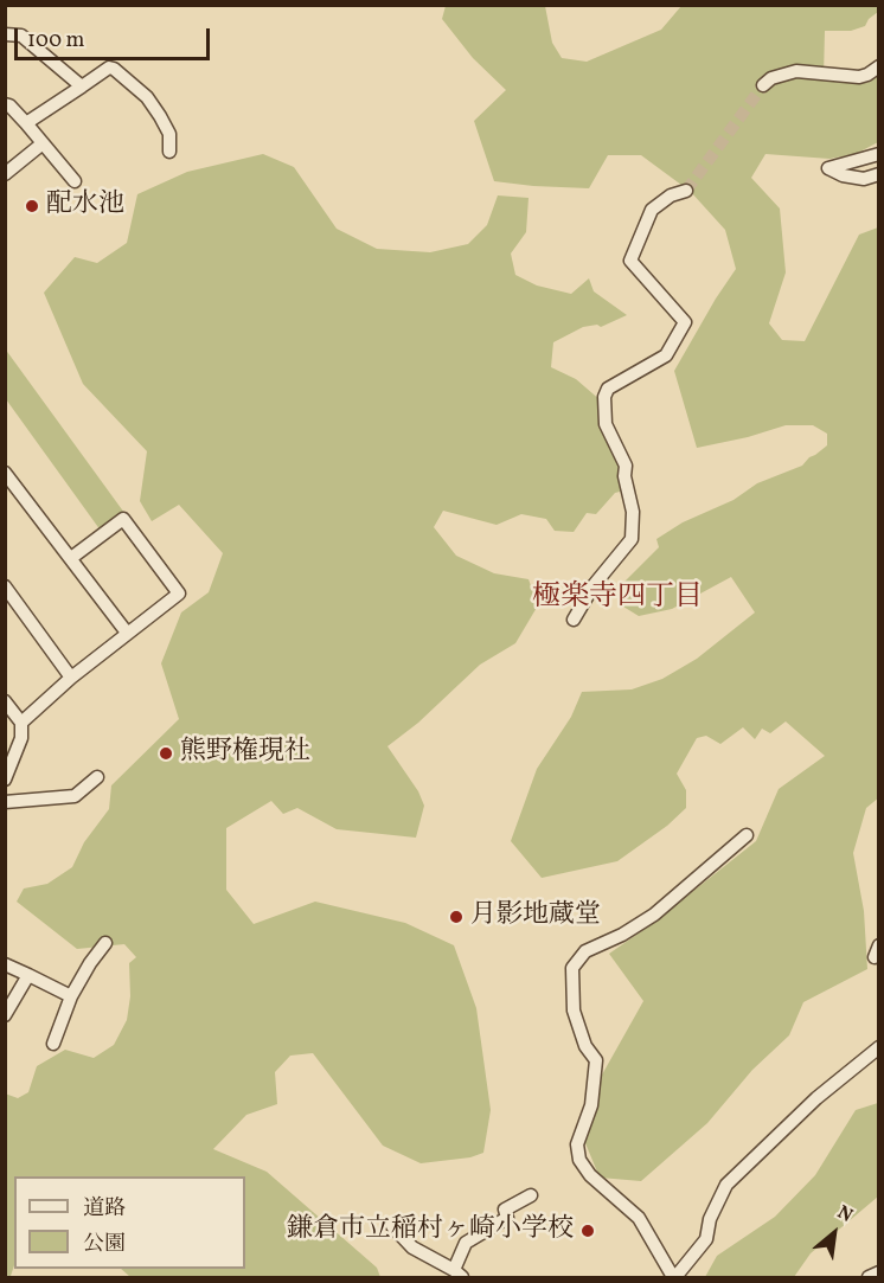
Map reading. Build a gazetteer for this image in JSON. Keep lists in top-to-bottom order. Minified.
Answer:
{"districts":["極楽寺四丁目"],"places":["配水池","熊野権現社","月影地蔵堂","鎌倉市立稲村ヶ崎小学校"],"legend":["道路","公園"],"scale_bar":"100 m","north":"top right"}
